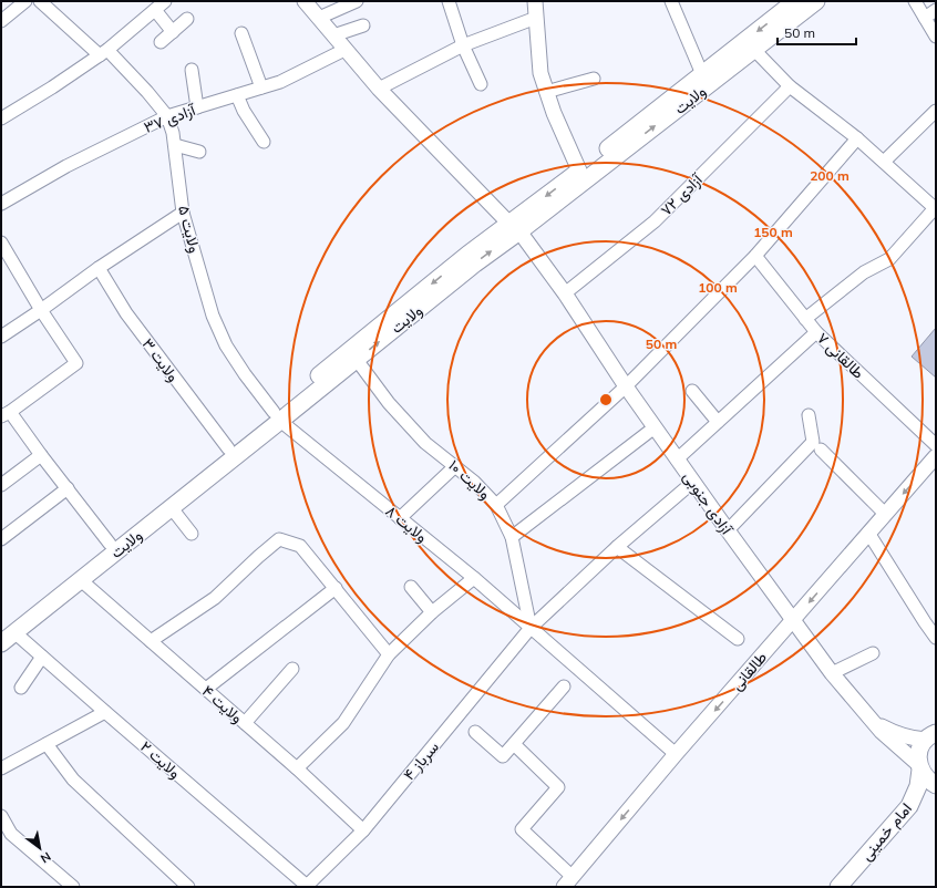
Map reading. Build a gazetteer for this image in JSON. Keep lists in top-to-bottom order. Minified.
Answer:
{"streets":{"main road":["ولایت","امام خمینی"],"street":["آزادی ۳۷","آزادی ۷۲","ولایت ۵","طالقانی ۷","ولایت ۳","ولایت ۱۰","آزادی جنوبی","ولایت ۸","طالقانی","ولایت ۴","ولایت ۲","سرباز ۴"]},"crossings":[["ولایت","ولایت ۵"],["ولایت","ولایت ۳"],["ولایت","ولایت ۱۰"],["ولایت","آزادی جنوبی"],["ولایت","ولایت ۸"],["ولایت","ولایت ۴"],["ولایت","ولایت ۲"],["آزادی ۳۷","ولایت ۵"],["آزادی ۳۷","آزادی جنوبی"],["آزادی ۷۲","آزادی جنوبی"],["ولایت ۵","ولایت ۸"],["ولایت ۱۰","ولایت ۸"],["ولایت ۱۰","سرباز ۴"],["آزادی جنوبی","طالقانی"],["آزادی جنوبی","سرباز ۴"],["آزادی جنوبی","امام خمینی"],["ولایت ۸","طالقانی"],["ولایت ۸","سرباز ۴"],["ولایت ۴","سرباز ۴"],["ولایت ۲","سرباز ۴"]],"scale_bar":"50 m","north":"bottom right","rings":["200 m","150 m","100 m","50 m"]}
